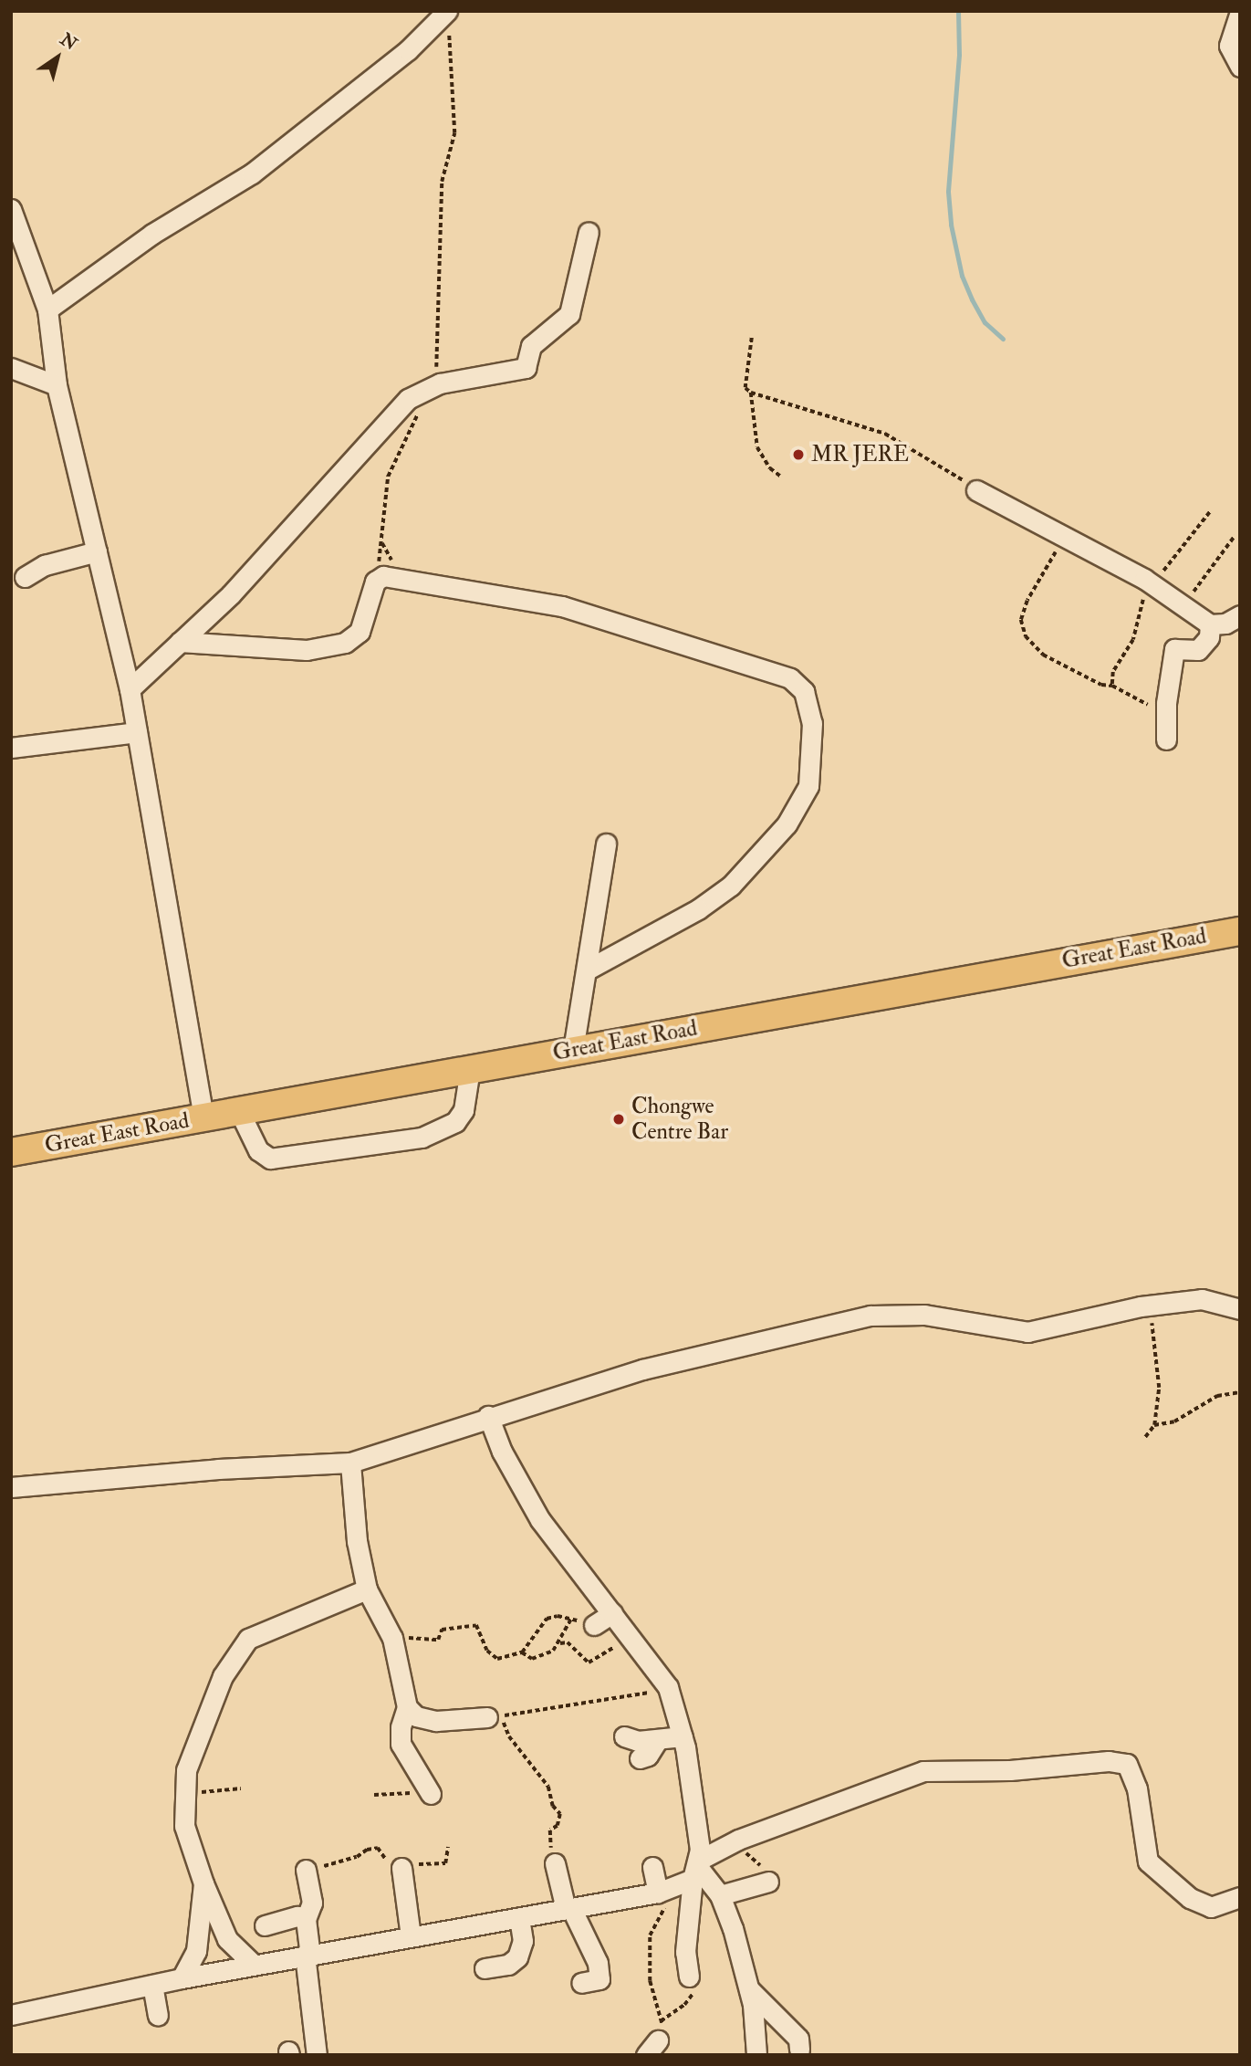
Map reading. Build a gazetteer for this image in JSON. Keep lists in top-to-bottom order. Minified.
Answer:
{"streets":{"highway":["Great East Road"]},"places":["MR JERE","Chongwe Centre Bar"],"north":"top right"}
